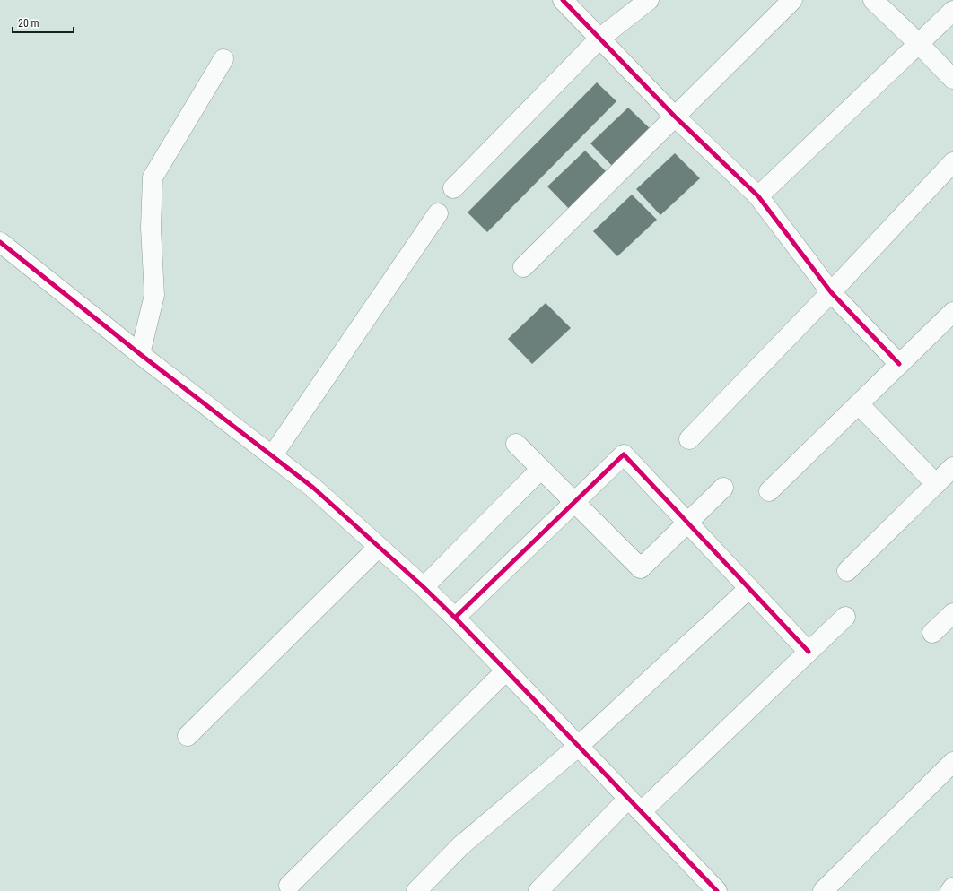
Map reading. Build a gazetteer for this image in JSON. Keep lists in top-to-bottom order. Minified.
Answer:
{"scale_bar":"20 m"}
